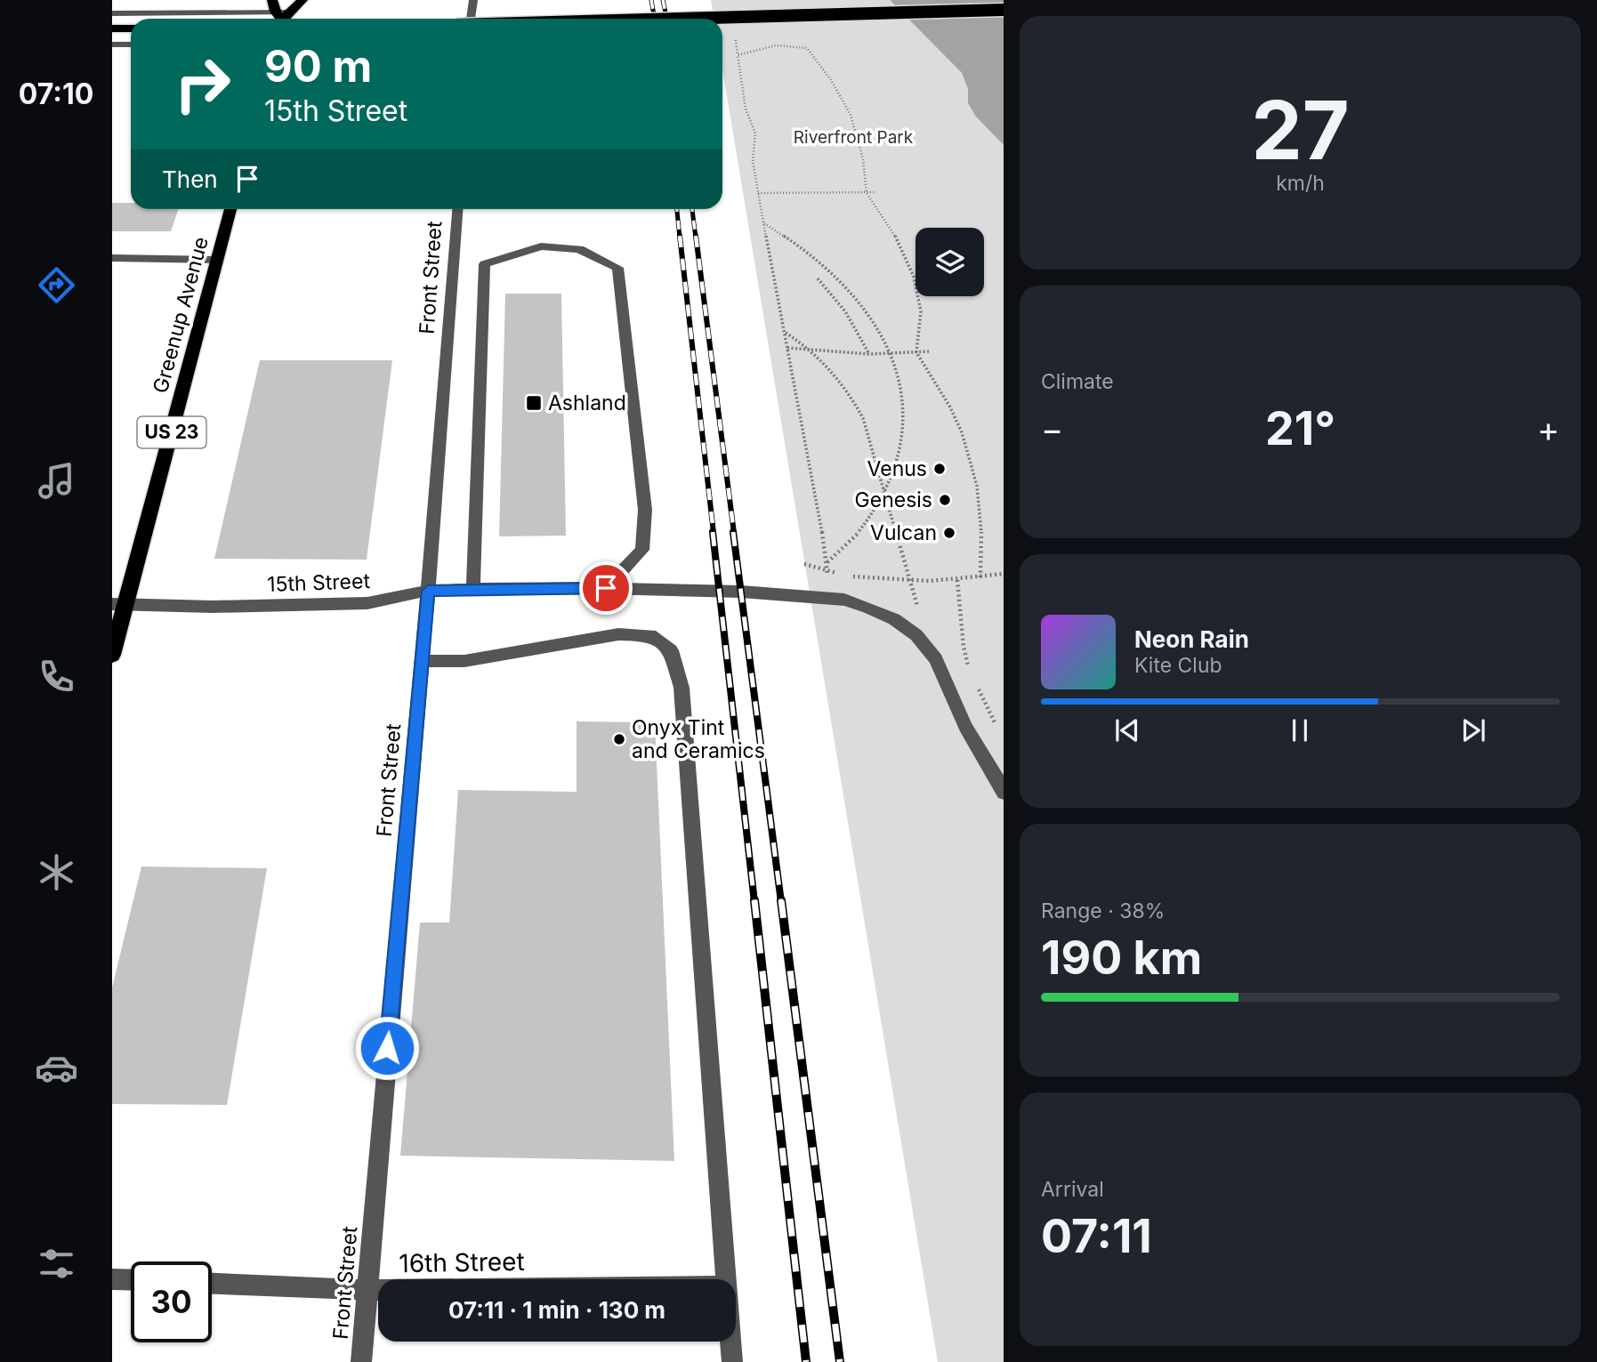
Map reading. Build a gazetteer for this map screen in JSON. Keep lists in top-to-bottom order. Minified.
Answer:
{"streets":{"highway":["Greenup Avenue","US 23"],"street":["Front Street","15th Street","16th Street"]},"crossings":[["Front Street","15th Street"],["Front Street","16th Street"],["Greenup Avenue","15th Street"]],"parks":["Riverfront Park"],"places":{"transit":["Ashland"],"other":["Venus","Genesis","Vulcan","Onyx Tint and Ceramics"]},"page":{"tabs":"07:10","tile":[["27","km/h"],"Climate",["Range · 38%","190 km"],["Arrival","07:11"]],"turn":["90 m","15th Street"],"then":"Then","heat":["−","21°","+"],"song":["Neon Rain","Kite Club"],"limit":"30","trip":"07:11 · 1 min · 130 m"}}
